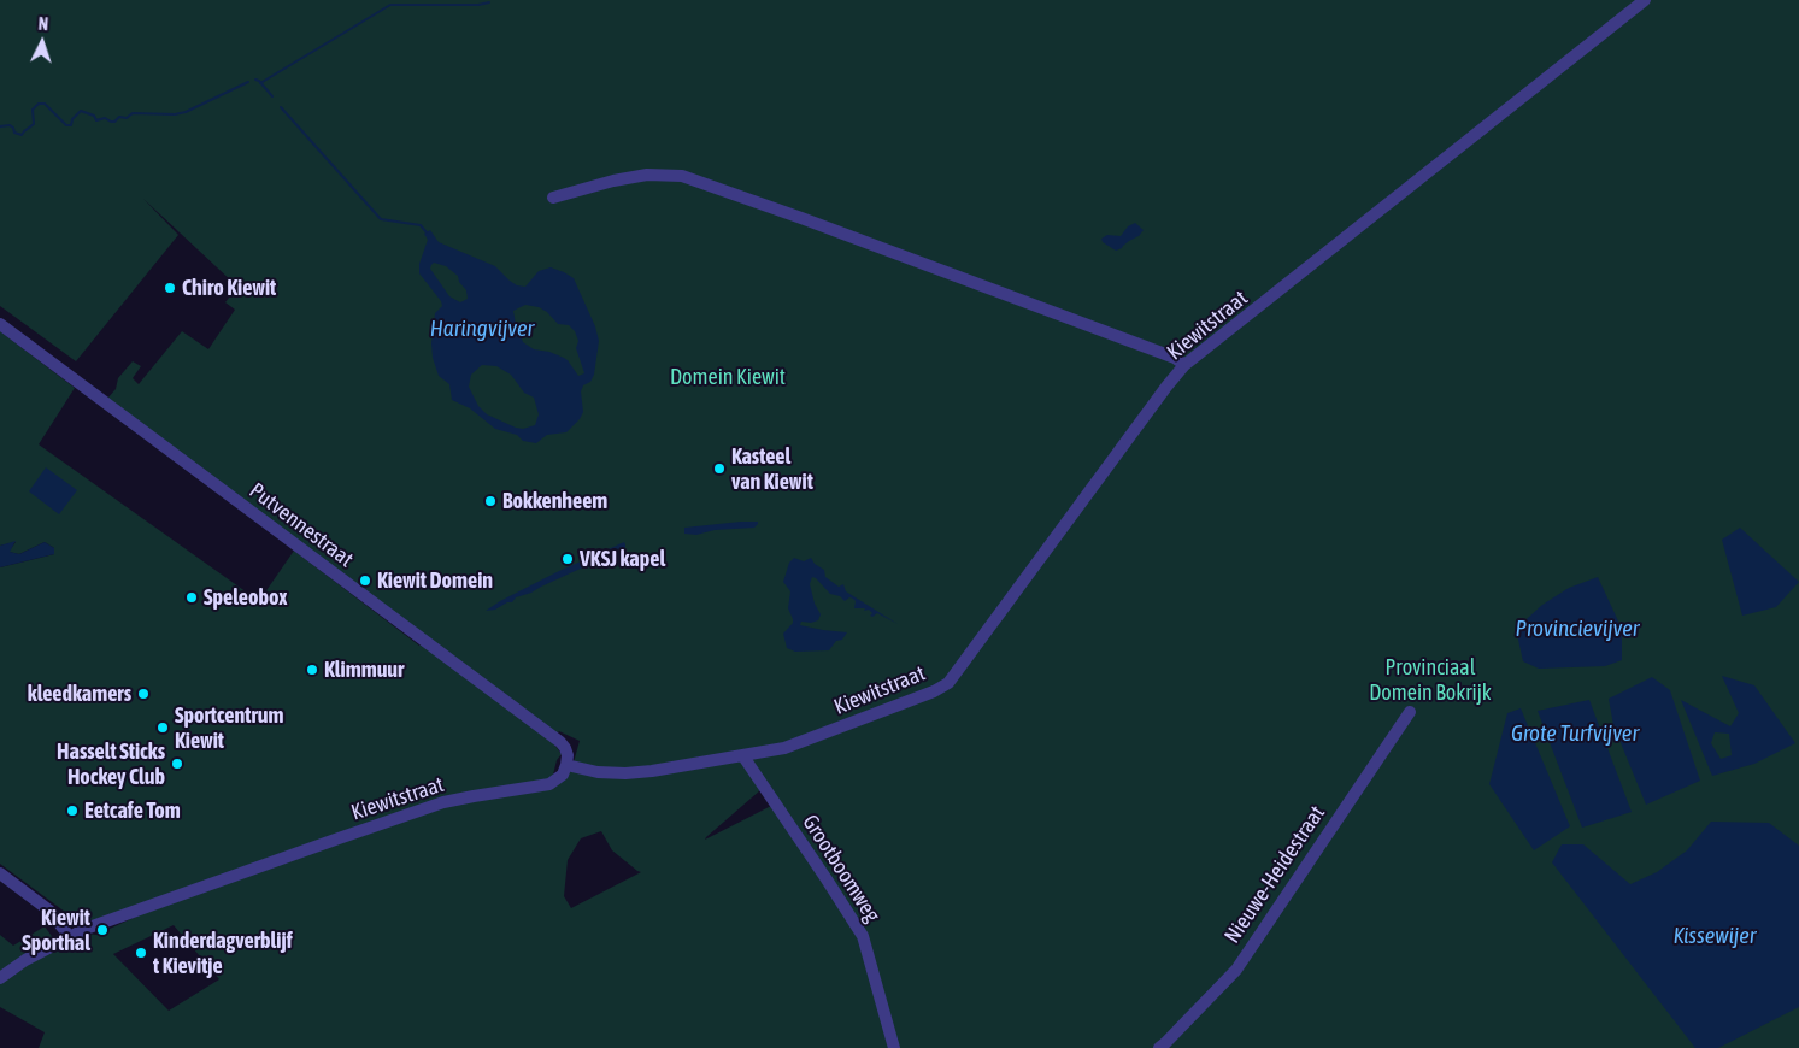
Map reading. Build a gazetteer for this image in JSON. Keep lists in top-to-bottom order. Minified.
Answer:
{"streets":{"street":["Kiewitstraat","Putvennestraat","Grootboomweg","Nieuwe-Heidestraat"]},"crossings":[["Kiewitstraat","Putvennestraat"],["Kiewitstraat","Grootboomweg"]],"water":["Haringvijver","Provincievijver","Grote Turfvijver","Kissewijer"],"parks":["Domein Kiewit","Provinciaal Domein Bokrijk"],"places":["Chiro Kiewit","Kasteel van Kiewit","Bokkenheem","VKSJ kapel","Kiewit Domein","Speleobox","Klimmuur","kleedkamers","Sportcentrum Kiewit","Hasselt Sticks Hockey Club","Eetcafe Tom","Kiewit Sporthal","Kinderdagverblijf t Kievitje"],"north":"top"}
